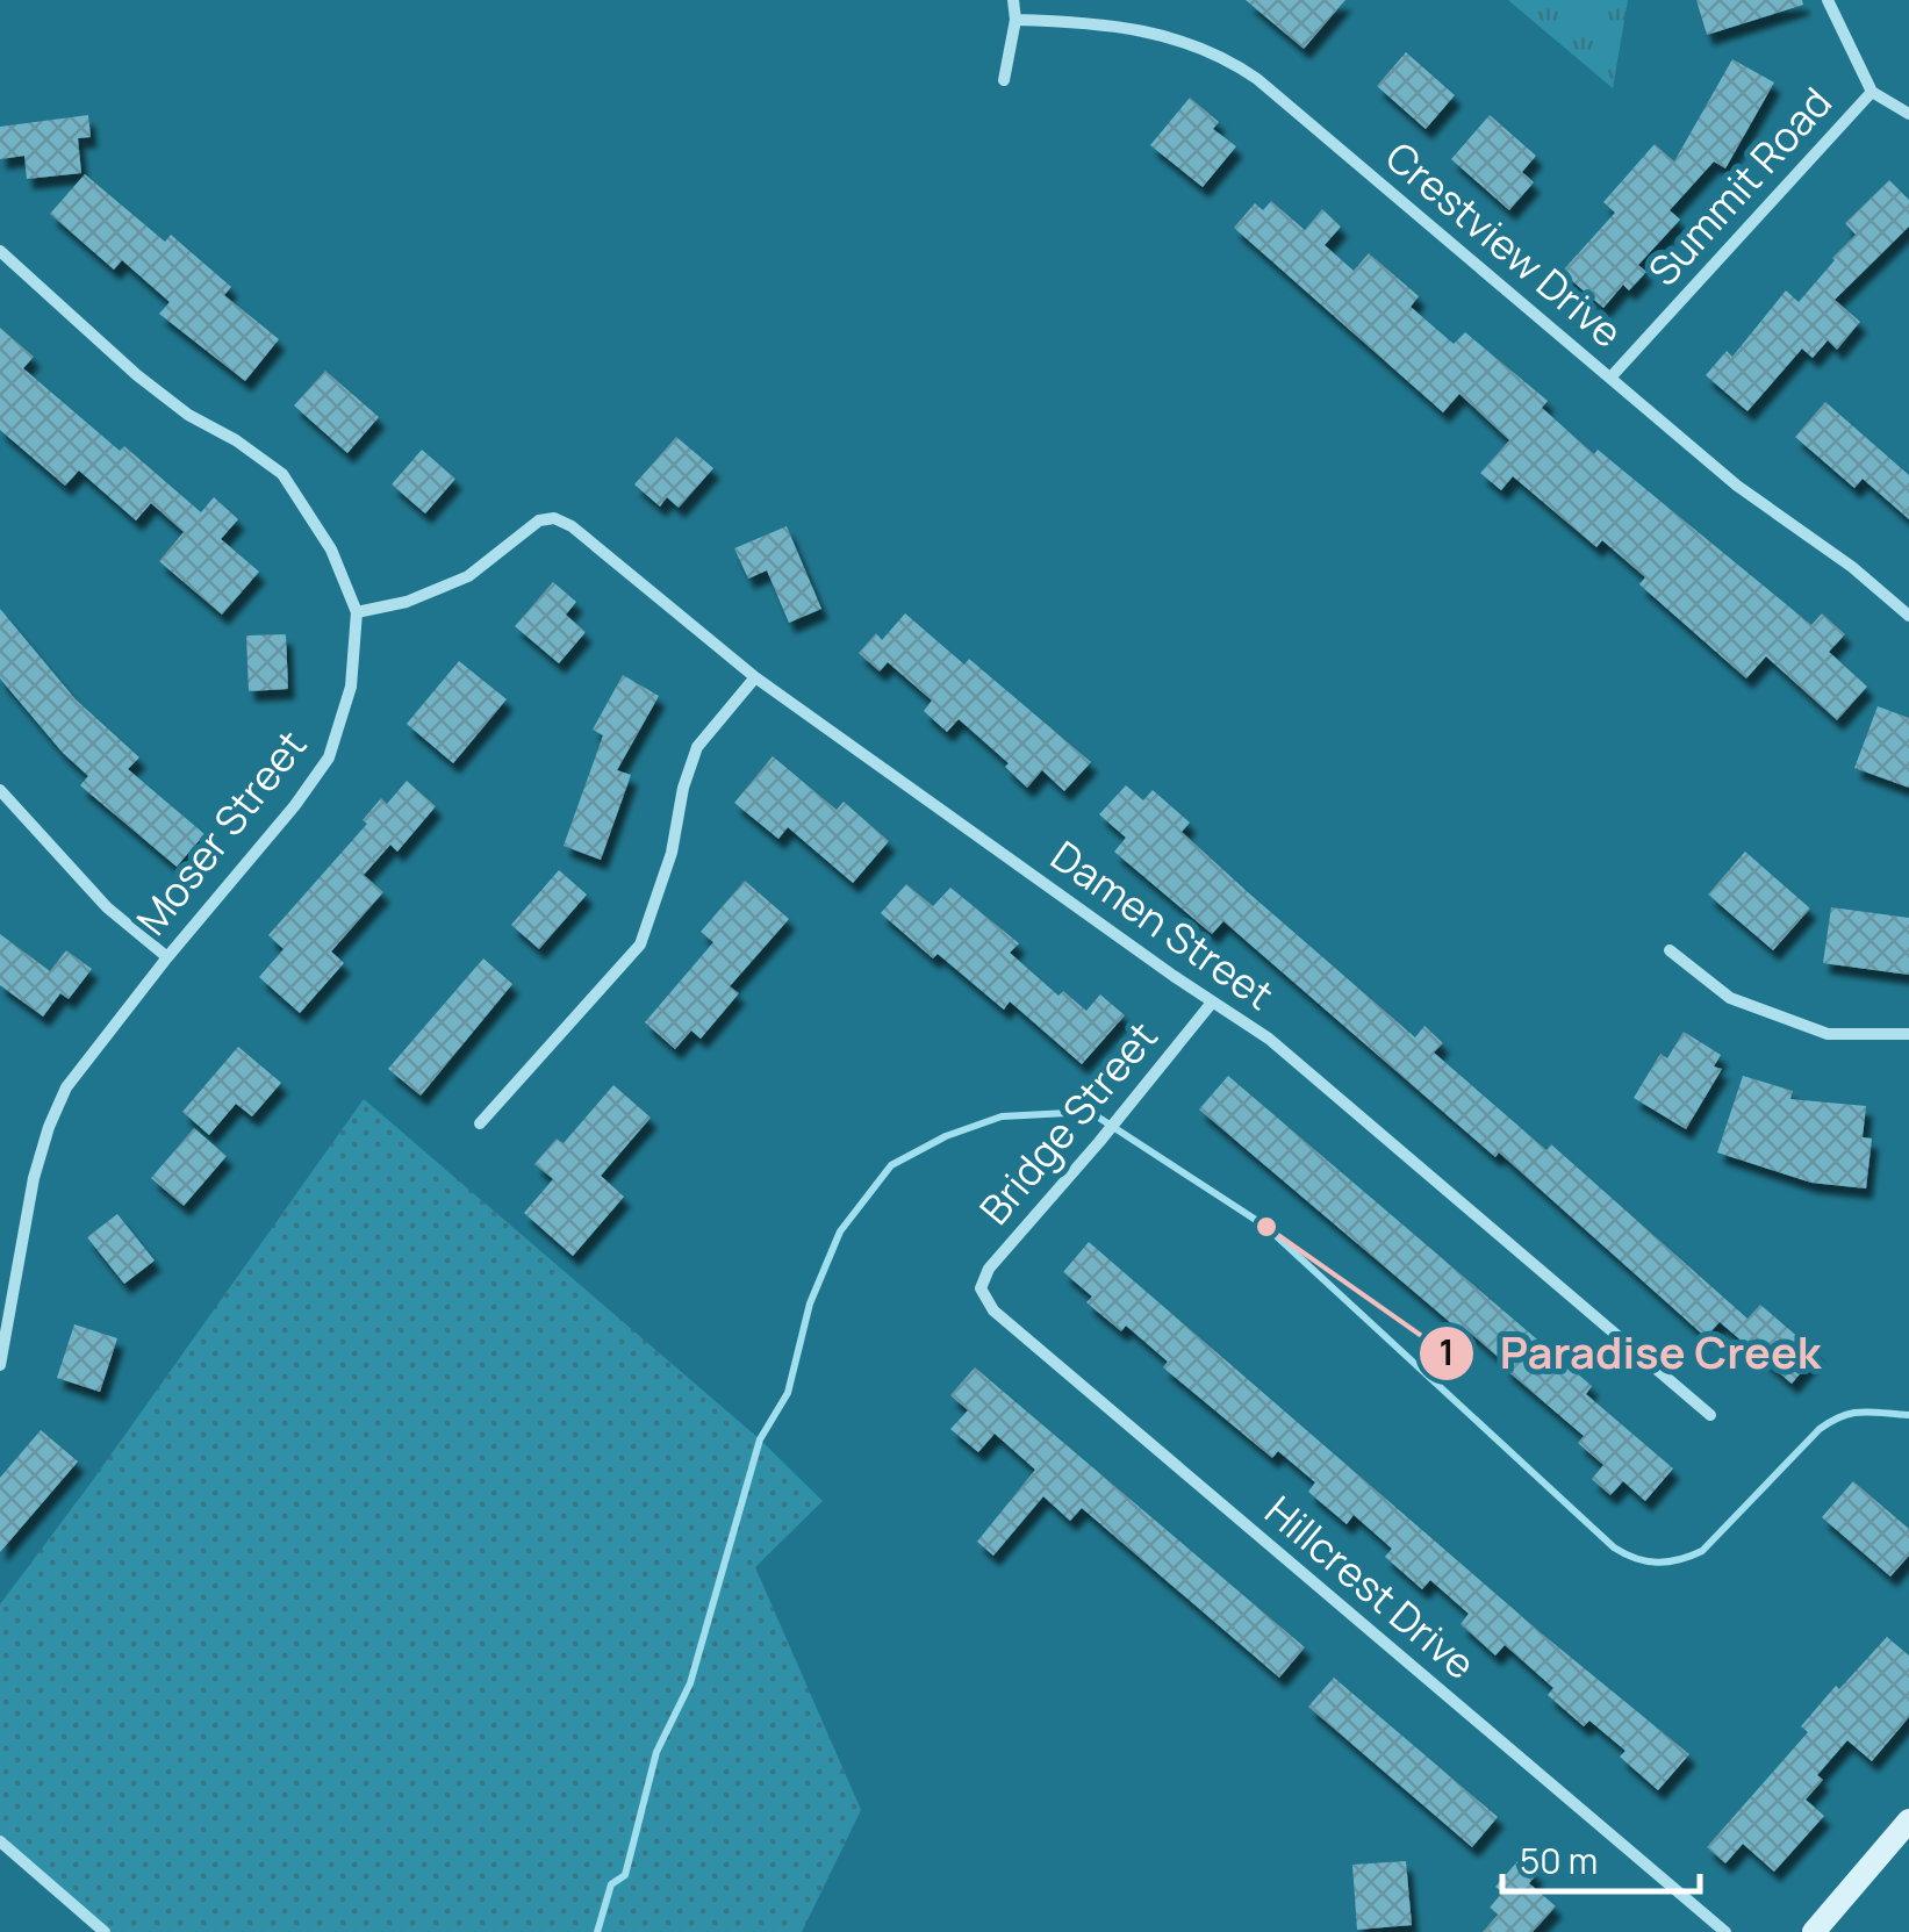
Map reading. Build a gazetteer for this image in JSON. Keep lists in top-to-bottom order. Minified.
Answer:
{"streets":{"street":["Summit Road","Crestview Drive","Moser Street","Damen Street","Bridge Street","Hillcrest Drive"]},"crossings":[["Summit Road","Crestview Drive"],["Moser Street","Damen Street"],["Damen Street","Bridge Street"],["Bridge Street","Hillcrest Drive"]],"places":["Paradise Creek"],"scale_bar":"50 m"}
